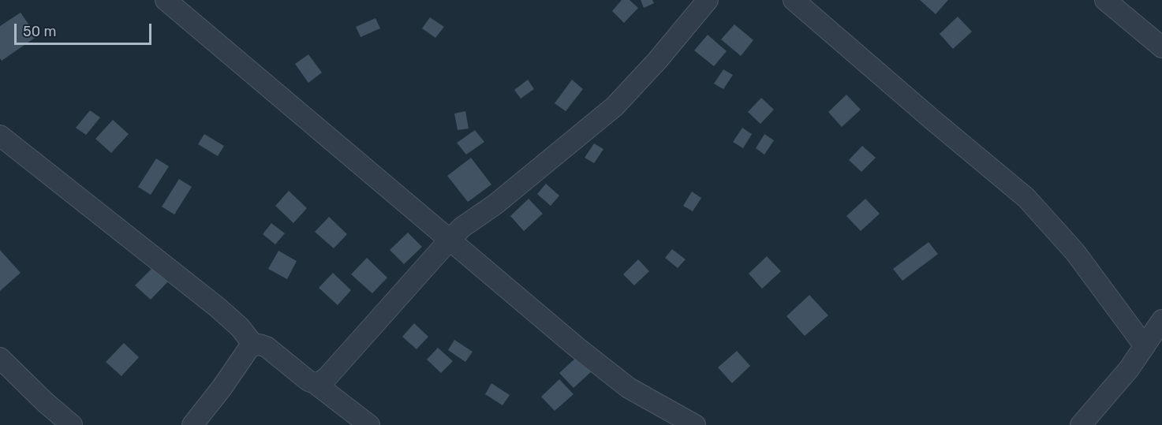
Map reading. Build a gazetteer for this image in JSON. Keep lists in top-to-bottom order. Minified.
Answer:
{"scale_bar":"50 m"}
